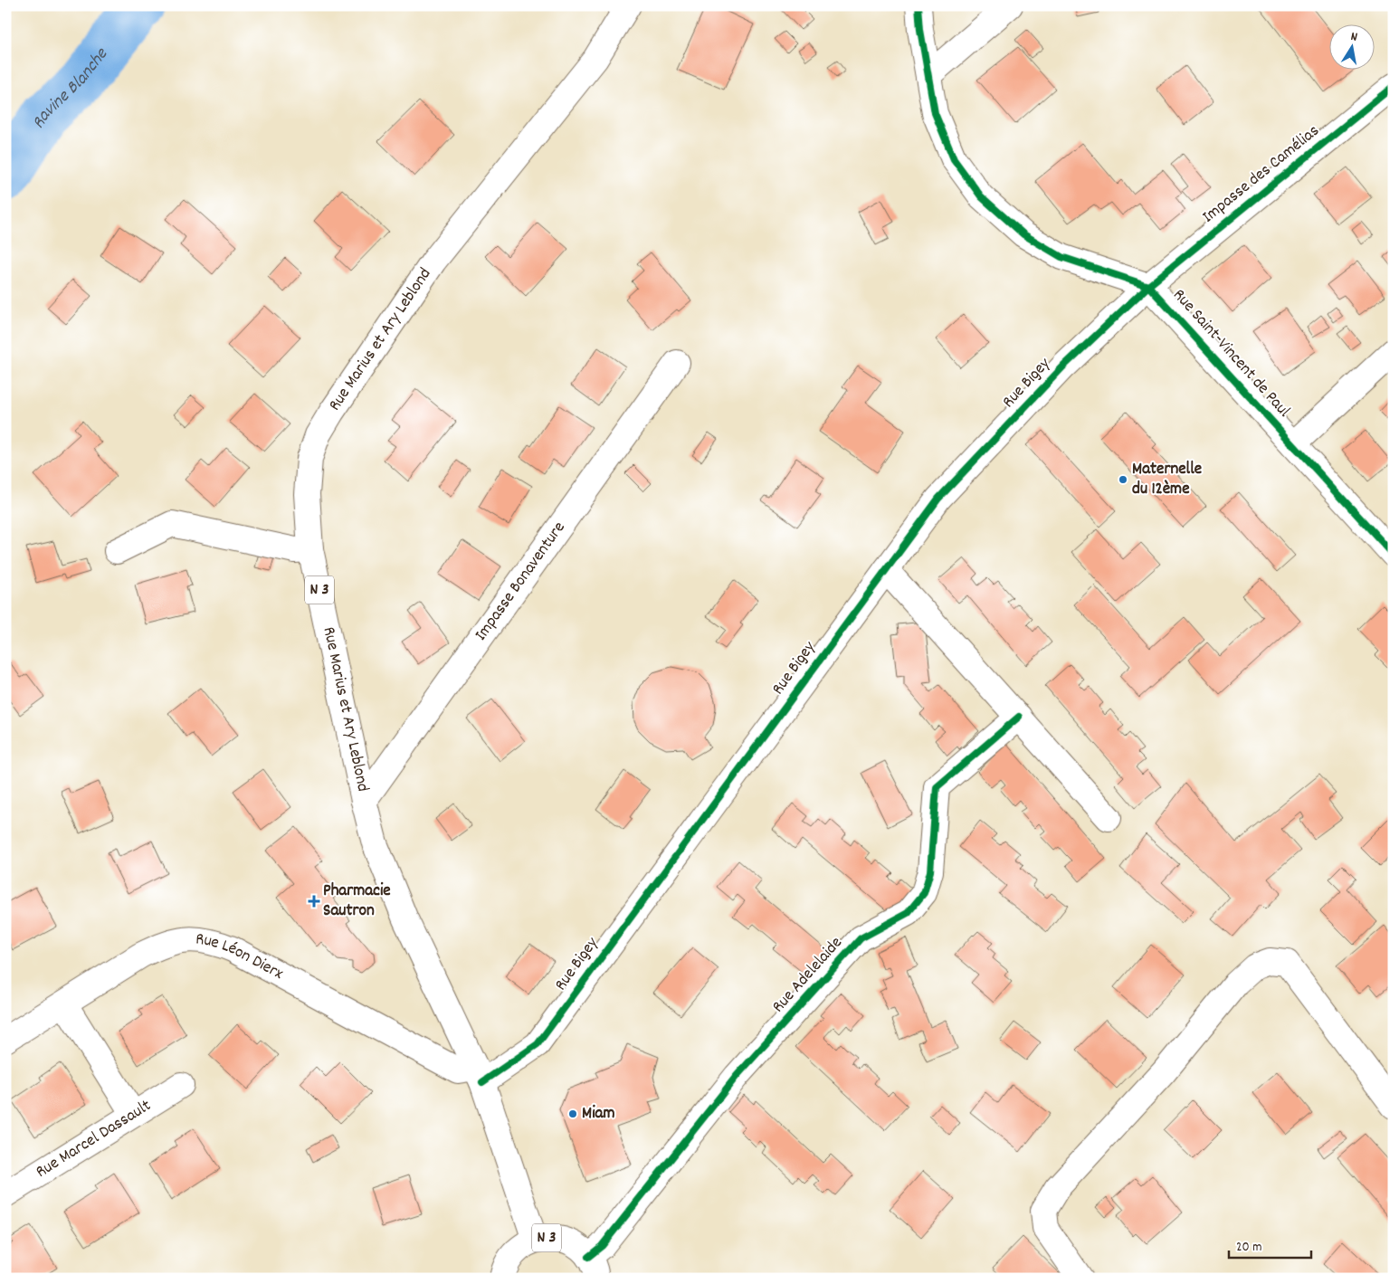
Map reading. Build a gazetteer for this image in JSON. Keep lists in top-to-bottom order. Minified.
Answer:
{"streets":{"street":["Impasse des Camélias","Rue Marius et Ary Leblond","Rue Saint-Vincent de Paul","Rue Bigey","Impasse Bonaventure","N 3","Rue Léon Dierx","Rue Adelelaide","Rue Marcel Dassault"]},"crossings":[["Impasse des Camélias","Rue Saint-Vincent de Paul"],["Impasse des Camélias","Rue Bigey"],["Rue Marius et Ary Leblond","Rue Bigey"],["Rue Marius et Ary Leblond","Impasse Bonaventure"],["Rue Marius et Ary Leblond","N 3"],["Rue Marius et Ary Leblond","Rue Léon Dierx"],["Rue Saint-Vincent de Paul","Rue Bigey"],["Rue Bigey","Rue Léon Dierx"],["N 3","Rue Adelelaide"]],"water":["Ravine Blanche"],"places":{"other":["Maternelle du 12ème","Miam"],"health":["Pharmacie Sautron"]},"scale_bar":"20 m","north":"top"}
